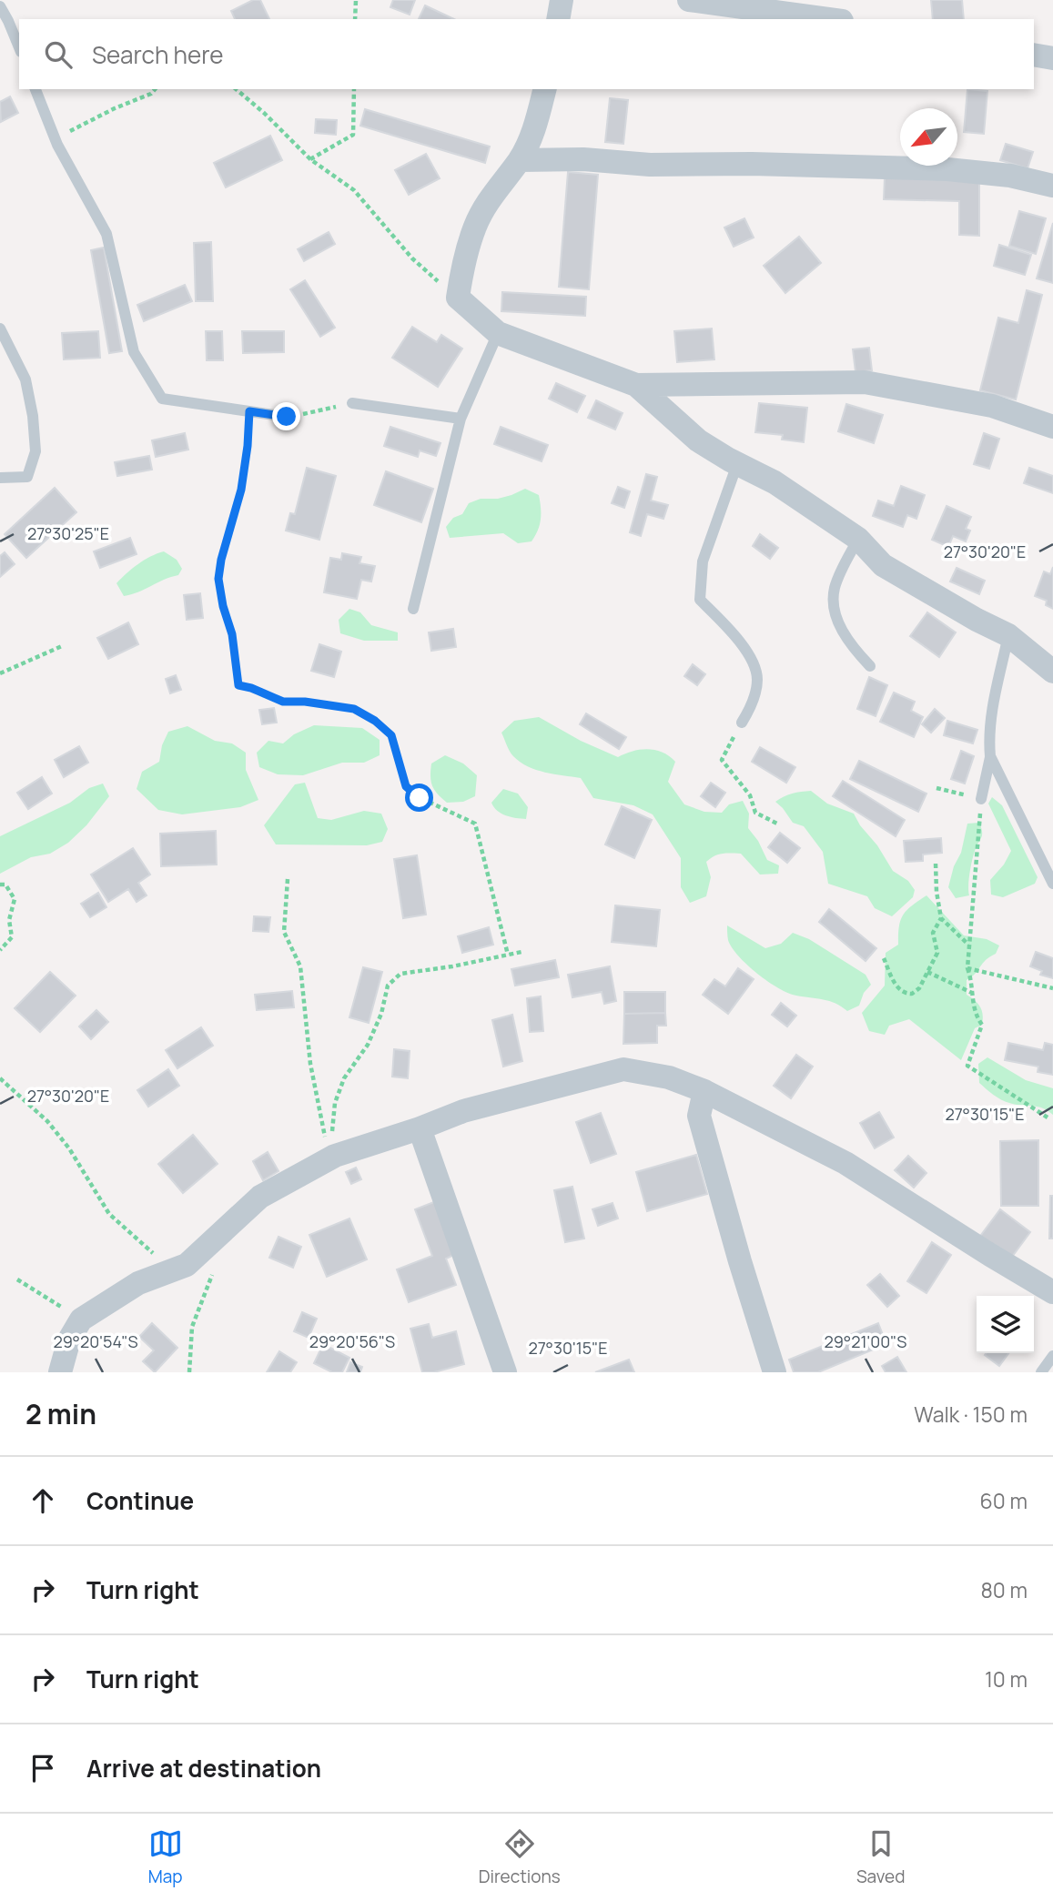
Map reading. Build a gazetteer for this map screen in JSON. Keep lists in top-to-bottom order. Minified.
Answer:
{"north":"bottom left","page":{"search":"Search here","heading":["2 min","Walk · 150 m"],"list":[["Continue","60 m"],["Turn right","80 m"],["Turn right","10 m"],"Arrive at destination"],"nav":["Map","Directions","Saved"]},"coordinates":["27°30'25\"E","27°30'20\"E","27°30'15\"E","29°20'54\"S","29°20'56\"S","29°21'00\"S"]}
